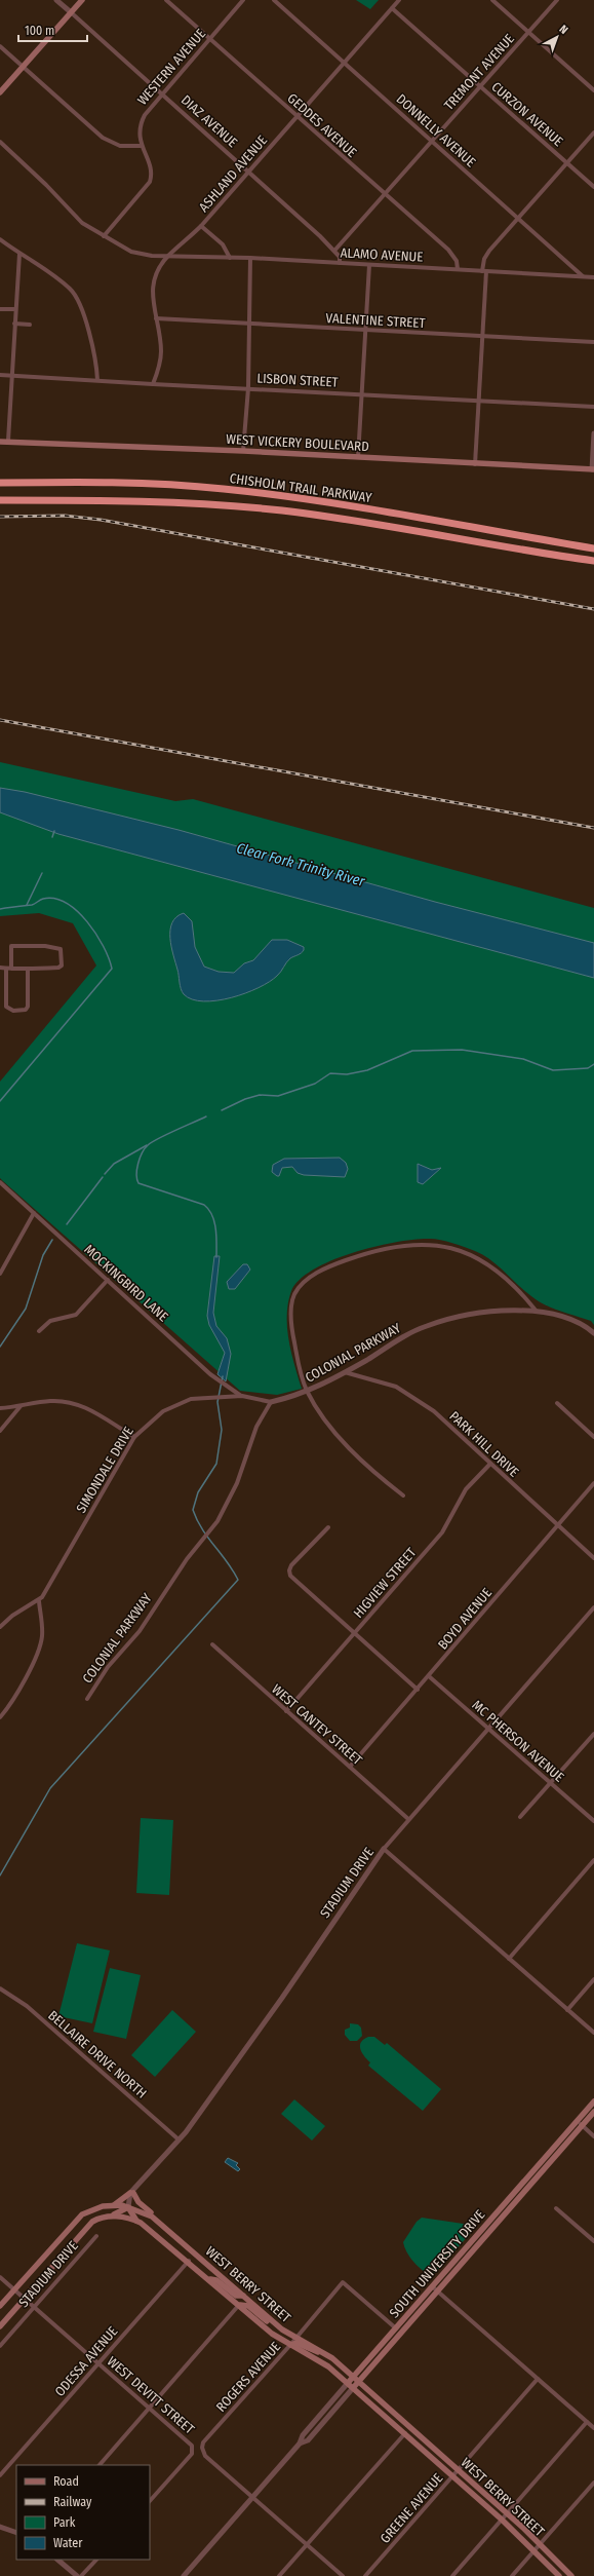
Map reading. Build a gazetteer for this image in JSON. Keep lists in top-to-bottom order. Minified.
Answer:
{"streets":{"highway":["CHISHOLM TRAIL PARKWAY"],"main road":["WEST VICKERY BOULEVARD","SOUTH UNIVERSITY DRIVE","WEST BERRY STREET"],"street":["WESTERN AVENUE","TREMONT AVENUE","CURZON AVENUE","DIAZ AVENUE","GEDDES AVENUE","DONNELLY AVENUE","ASHLAND AVENUE","ALAMO AVENUE","VALENTINE STREET","LISBON STREET","MOCKINGBIRD LANE","COLONIAL PARKWAY","PARK HILL DRIVE","SIMONDALE DRIVE","HIGVIEW STREET","BOYD AVENUE","WEST CANTEY STREET","MC PHERSON AVENUE","STADIUM DRIVE","BELLAIRE DRIVE NORTH","ODESSA AVENUE","ROGERS AVENUE","WEST DEVITT STREET","GREENE AVENUE"]},"crossings":[["WESTERN AVENUE","DIAZ AVENUE"],["WESTERN AVENUE","GEDDES AVENUE"],["WESTERN AVENUE","ALAMO AVENUE"],["TREMONT AVENUE","CURZON AVENUE"],["TREMONT AVENUE","DIAZ AVENUE"],["TREMONT AVENUE","GEDDES AVENUE"],["TREMONT AVENUE","DONNELLY AVENUE"],["CURZON AVENUE","ASHLAND AVENUE"],["DIAZ AVENUE","ASHLAND AVENUE"],["DIAZ AVENUE","ALAMO AVENUE"],["GEDDES AVENUE","ASHLAND AVENUE"],["GEDDES AVENUE","ALAMO AVENUE"],["DONNELLY AVENUE","ASHLAND AVENUE"],["DONNELLY AVENUE","ALAMO AVENUE"],["ASHLAND AVENUE","ALAMO AVENUE"],["ASHLAND AVENUE","VALENTINE STREET"],["ASHLAND AVENUE","LISBON STREET"],["MOCKINGBIRD LANE","SIMONDALE DRIVE"],["COLONIAL PARKWAY","PARK HILL DRIVE"],["COLONIAL PARKWAY","SIMONDALE DRIVE"],["PARK HILL DRIVE","HIGVIEW STREET"],["PARK HILL DRIVE","BOYD AVENUE"],["HIGVIEW STREET","WEST CANTEY STREET"],["BOYD AVENUE","WEST CANTEY STREET"],["BOYD AVENUE","MC PHERSON AVENUE"],["WEST CANTEY STREET","STADIUM DRIVE"],["MC PHERSON AVENUE","STADIUM DRIVE"],["STADIUM DRIVE","BELLAIRE DRIVE NORTH"],["STADIUM DRIVE","WEST DEVITT STREET"],["SOUTH UNIVERSITY DRIVE","WEST BERRY STREET"],["SOUTH UNIVERSITY DRIVE","ROGERS AVENUE"],["SOUTH UNIVERSITY DRIVE","WEST DEVITT STREET"],["WEST BERRY STREET","ODESSA AVENUE"],["WEST BERRY STREET","ROGERS AVENUE"],["WEST BERRY STREET","WEST DEVITT STREET"],["WEST BERRY STREET","GREENE AVENUE"],["ODESSA AVENUE","WEST DEVITT STREET"],["ROGERS AVENUE","WEST DEVITT STREET"]],"water":["Clear Fork Trinity River"],"legend":["Road","Railway","Park","Water"],"scale_bar":"100 m","north":"top right"}
